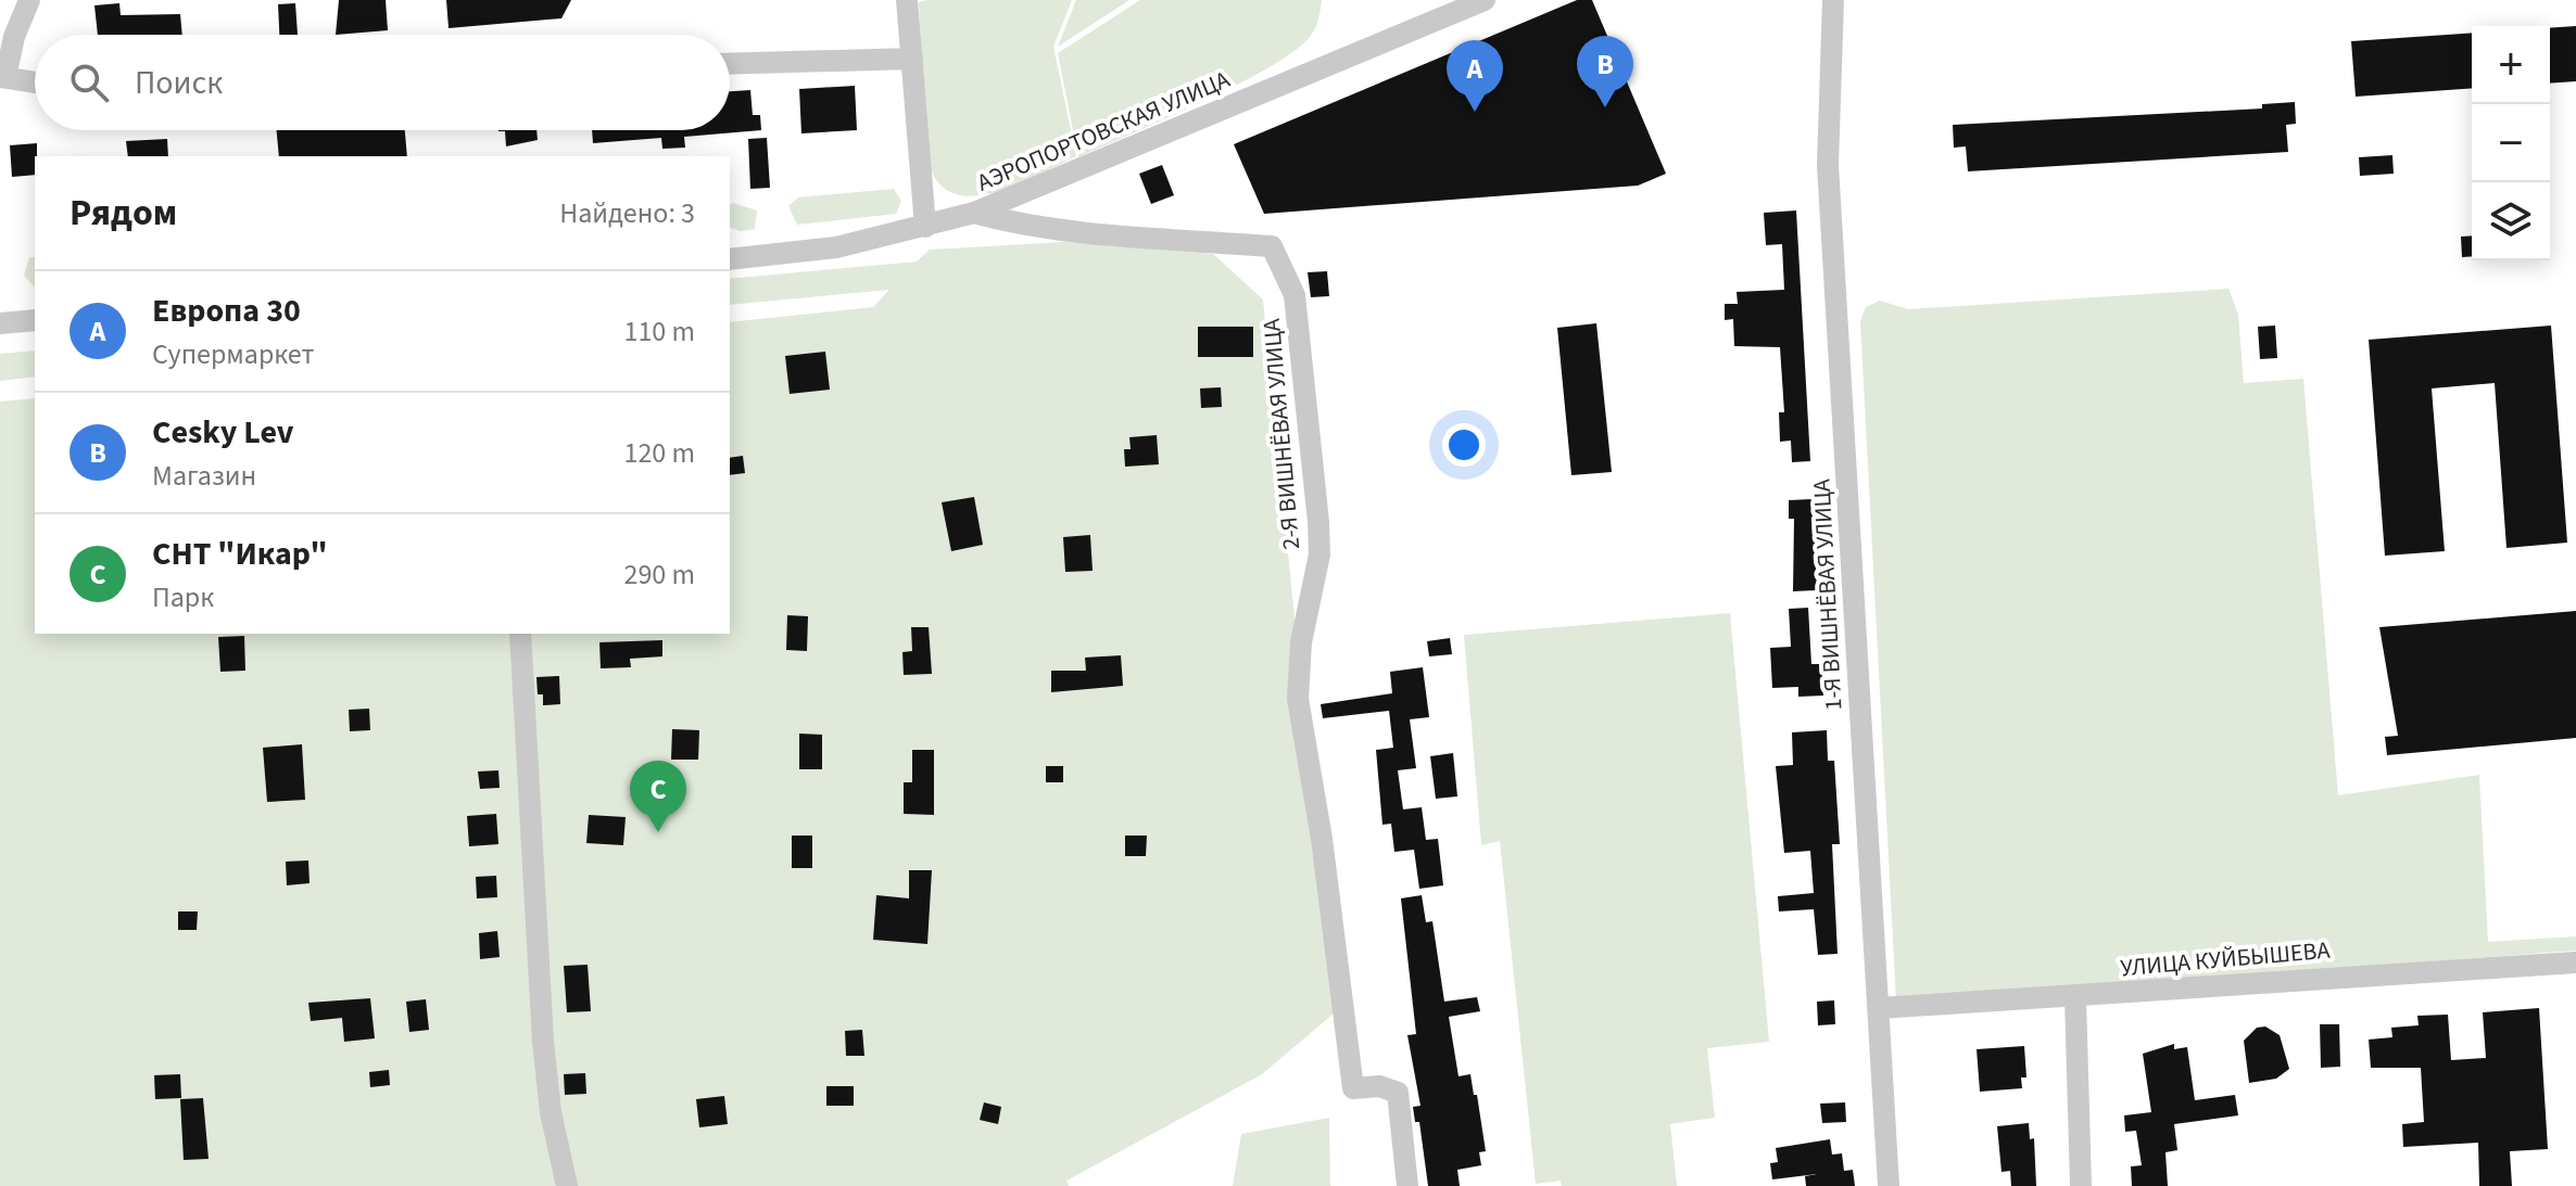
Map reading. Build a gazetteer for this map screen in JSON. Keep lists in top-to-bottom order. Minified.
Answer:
{"streets":{"street":["АЭРОПОРТОВСКАЯ УЛИЦА","2-Я ВИШНЁВАЯ УЛИЦА","1-Я ВИШНЁВАЯ УЛИЦА","УЛИЦА КУЙБЫШЕВА"]},"crossings":[["АЭРОПОРТОВСКАЯ УЛИЦА","2-Я ВИШНЁВАЯ УЛИЦА"],["1-Я ВИШНЁВАЯ УЛИЦА","УЛИЦА КУЙБЫШЕВА"]],"page":{"map_buttons":["+","−"],"search":"Поиск","pins":["B","A","C"],"heading":["Рядом","Найдено: 3"],"list":[{"mark":"A","name":"Европа 30","note":"Супермаркет","value":"110 m"},{"mark":"B","name":"Cesky Lev","note":"Магазин","value":"120 m"},{"mark":"C","name":"СНТ \"Икар\"","note":"Парк","value":"290 m"}]}}
